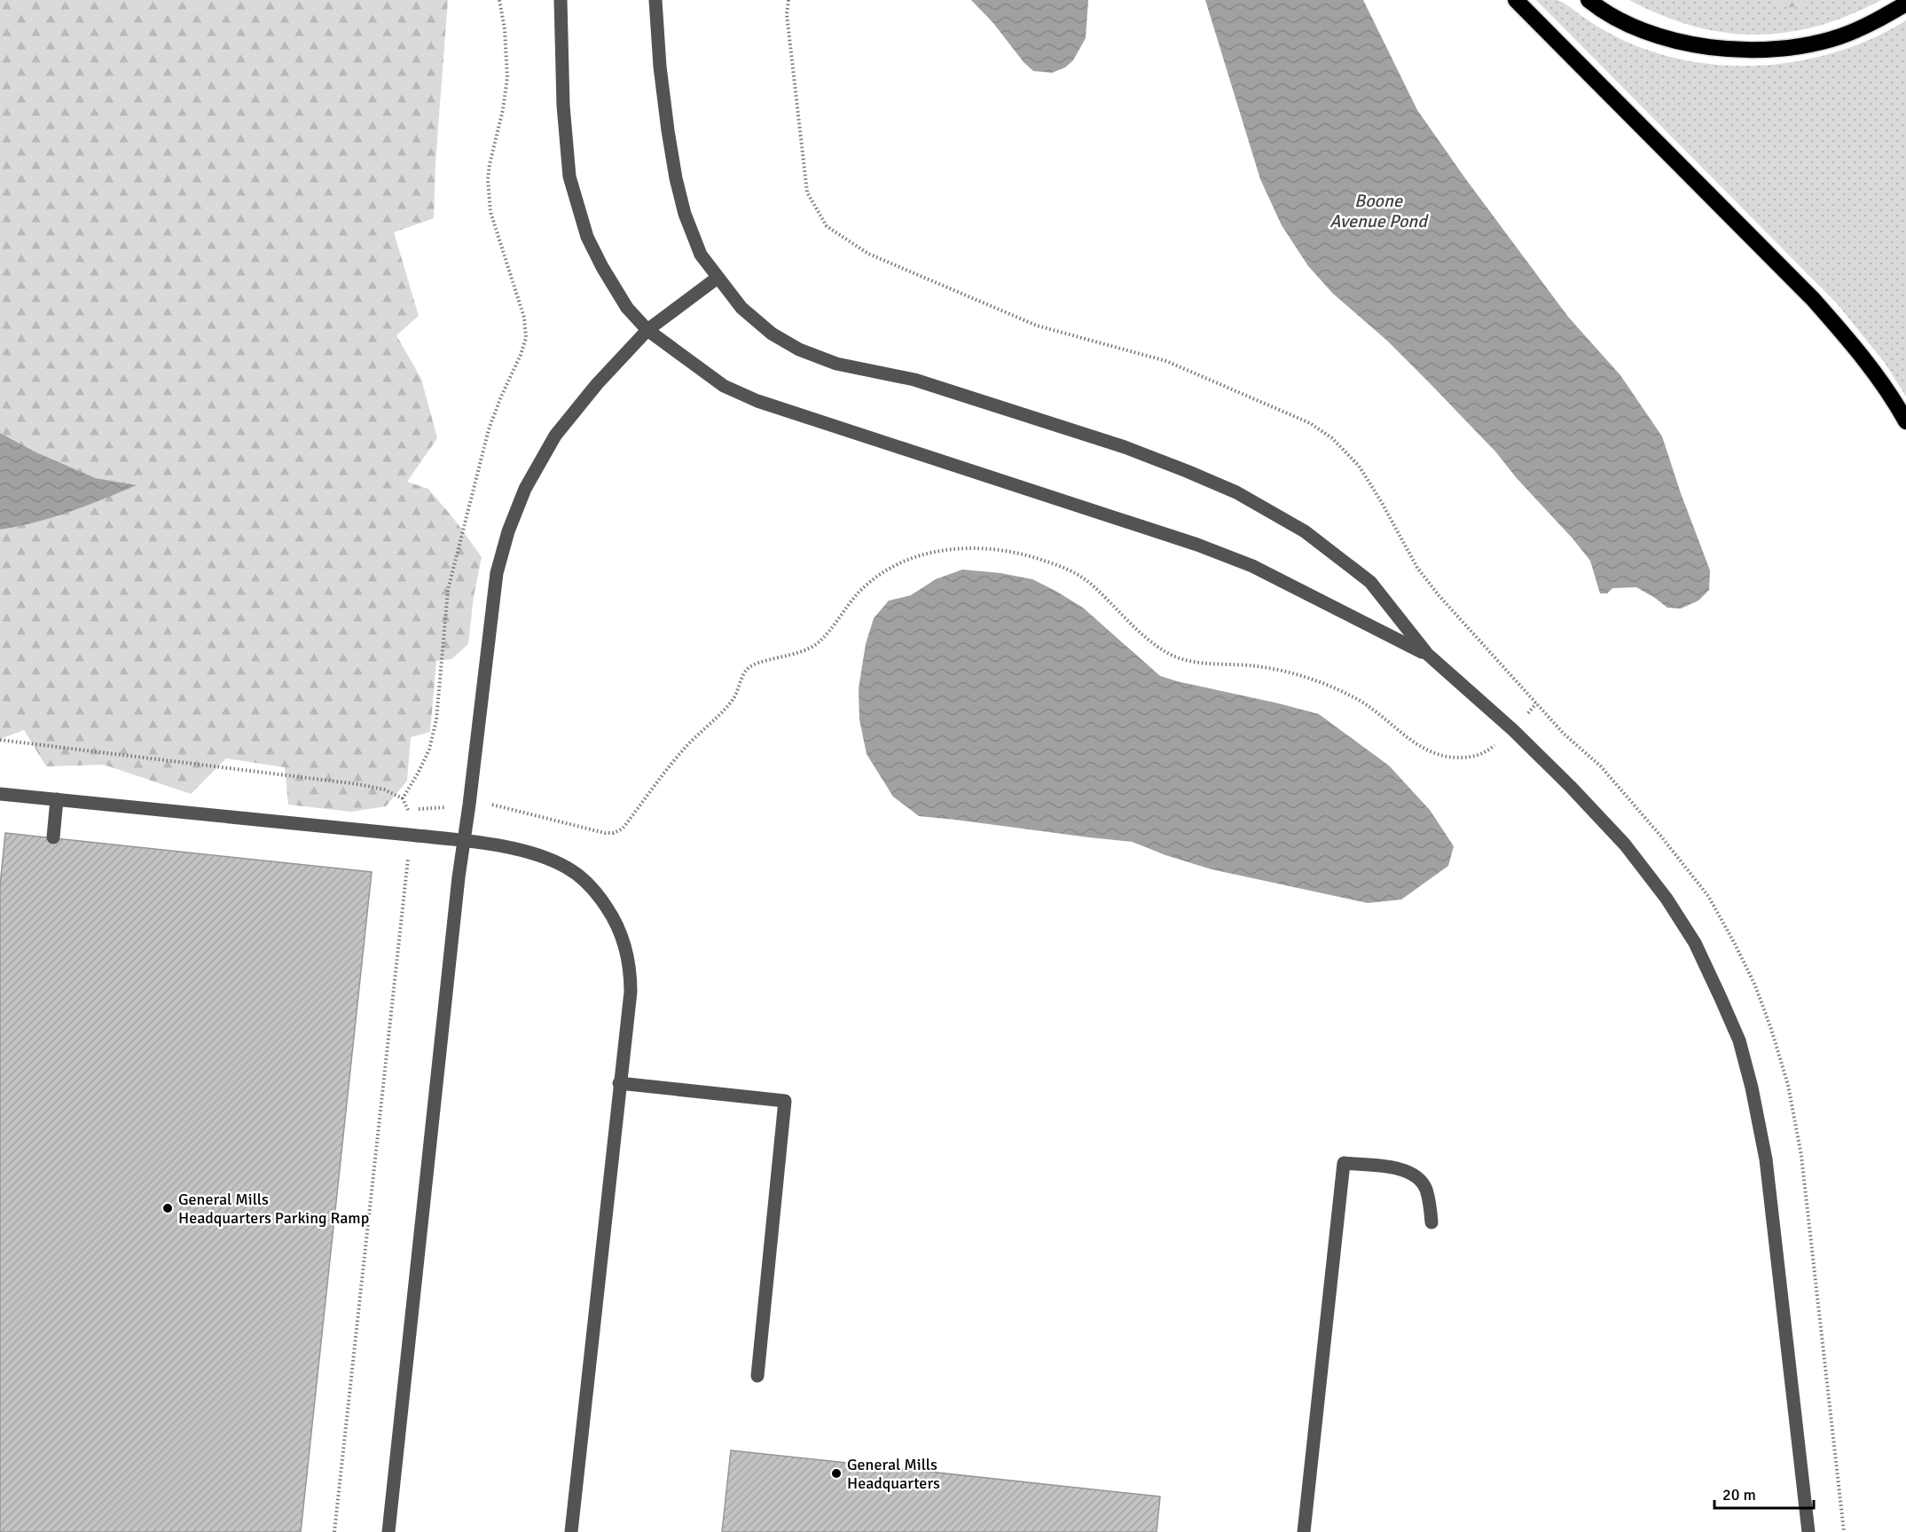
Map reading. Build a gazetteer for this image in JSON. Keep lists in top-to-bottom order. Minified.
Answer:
{"water":["Boone Avenue Pond"],"places":["General Mills Headquarters Parking Ramp","General Mills Headquarters"],"scale_bar":"20 m"}
